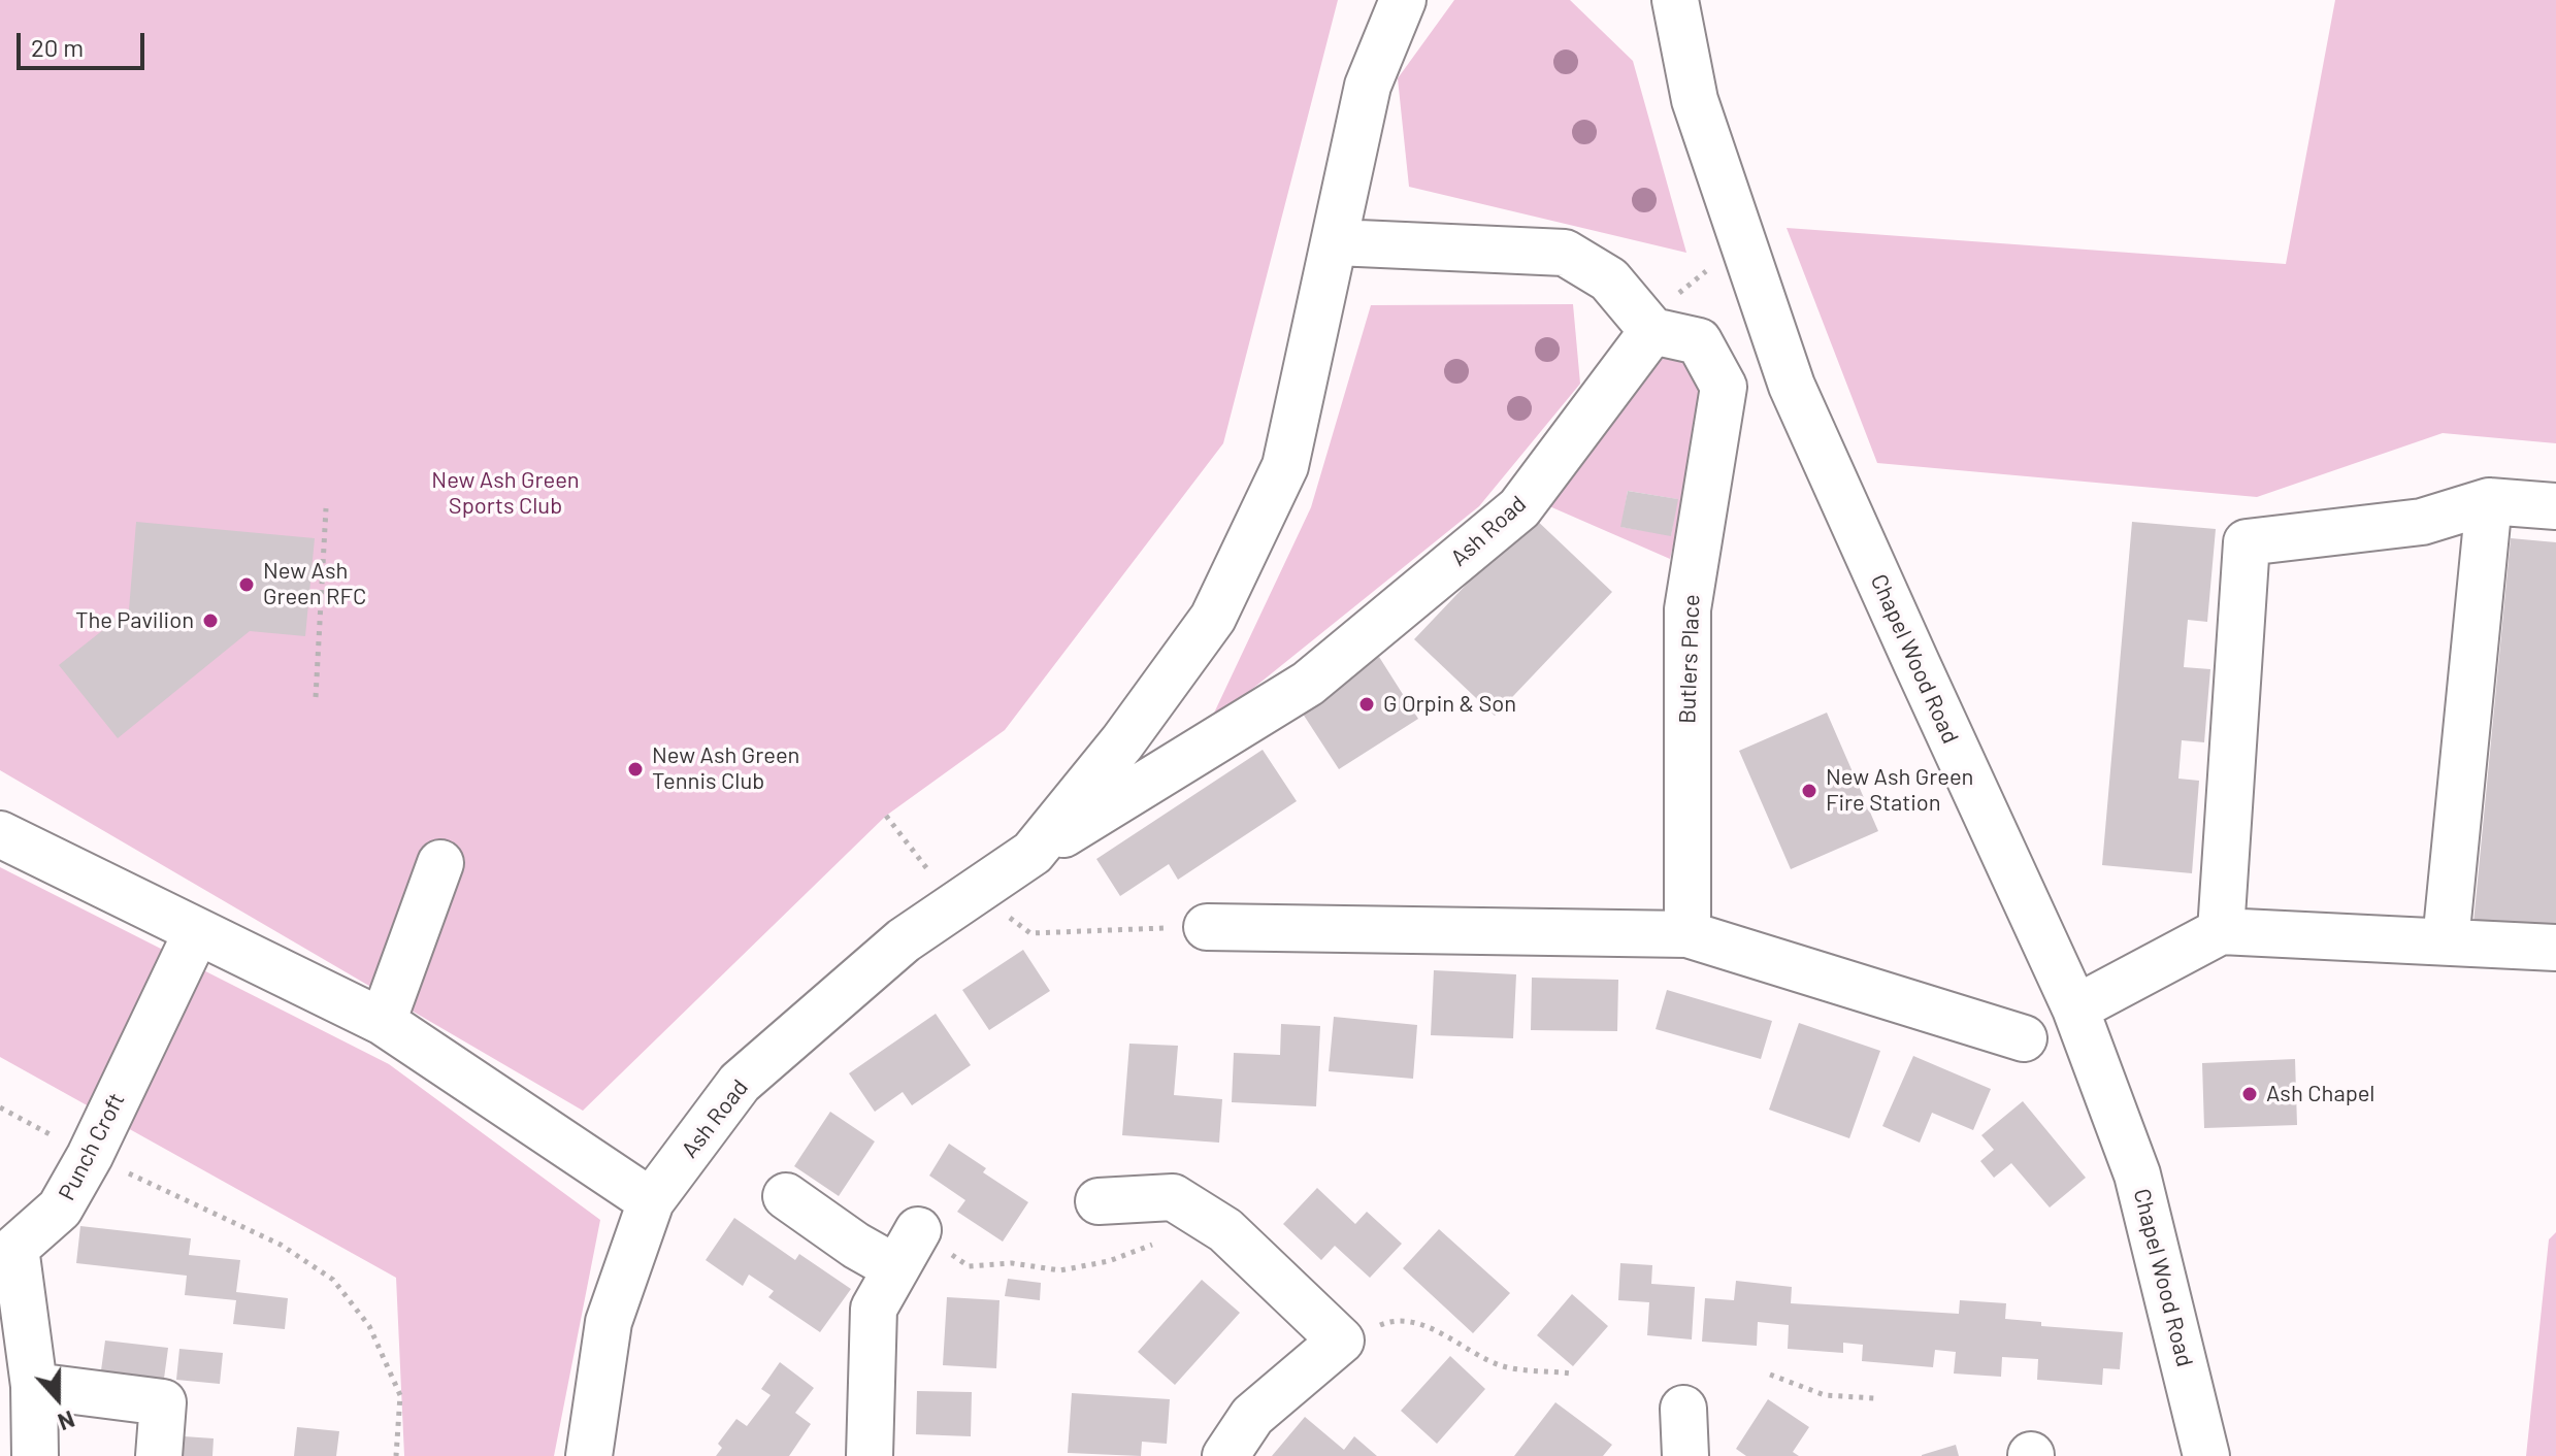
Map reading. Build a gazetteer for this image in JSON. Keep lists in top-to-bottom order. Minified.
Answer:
{"streets":{"street":["Ash Road","Butlers Place","Chapel Wood Road","Punch Croft"]},"crossings":[["Ash Road","Butlers Place"]],"parks":["New Ash Green Sports Club"],"places":["New Ash Green RFC","The Pavilion","G Orpin & Son","New Ash Green Tennis Club","New Ash Green Fire Station","Ash Chapel"],"scale_bar":"20 m","north":"bottom"}
